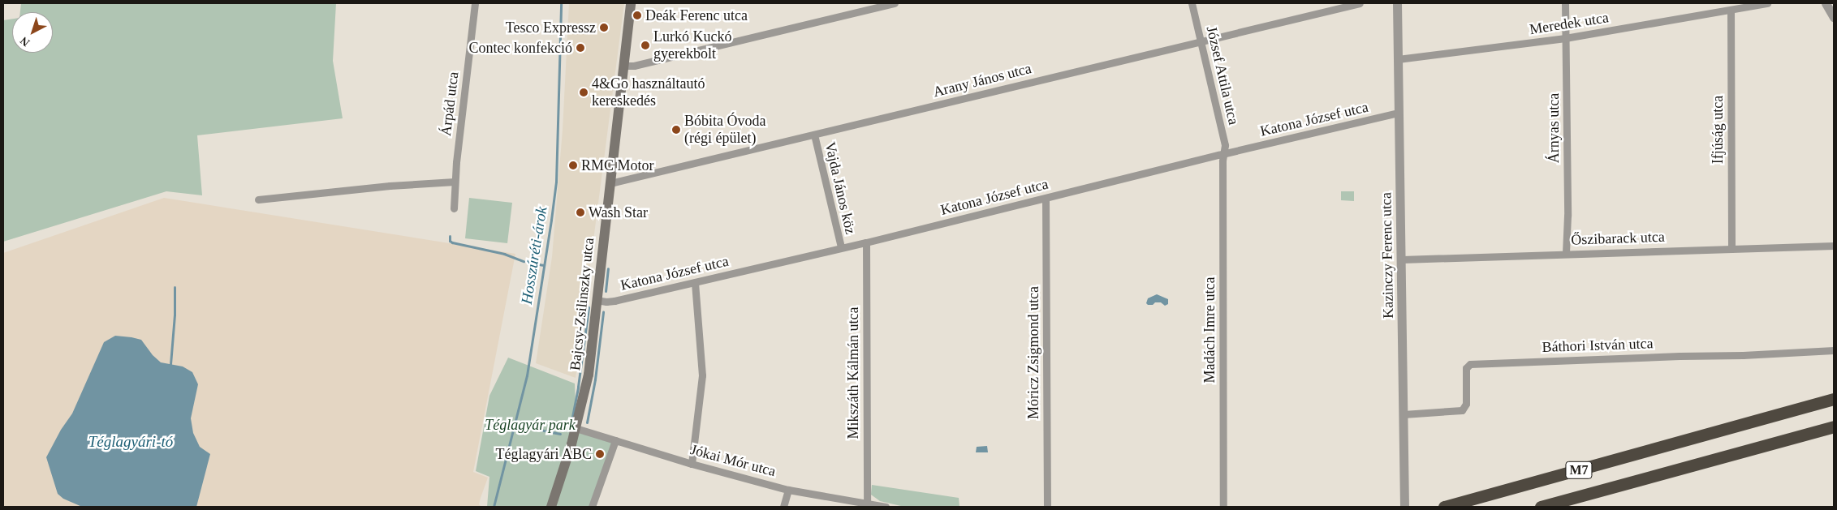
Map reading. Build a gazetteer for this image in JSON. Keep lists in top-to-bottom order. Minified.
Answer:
{"streets":{"highway":["M7"],"main road":["Bajcsy-Zsilinszky utca"],"street":["Meredek utca","József Attila utca","Arany János utca","Árpád utca","Katona József utca","Árnyas utca","Ifjúság utca","Vajda János köz","Őszibarack utca","Kazinczy Ferenc utca","Madách Imre utca","Báthori István utca","Móricz Zsigmond utca","Mikszáth Kálmán utca","Jókai Mór utca"]},"crossings":[["Meredek utca","Árnyas utca"],["Meredek utca","Ifjúság utca"],["Meredek utca","Kazinczy Ferenc utca"],["József Attila utca","Arany János utca"],["József Attila utca","Katona József utca"],["József Attila utca","Madách Imre utca"],["Arany János utca","Vajda János köz"],["Arany János utca","Bajcsy-Zsilinszky utca"],["Katona József utca","Vajda János köz"],["Katona József utca","Kazinczy Ferenc utca"],["Katona József utca","Bajcsy-Zsilinszky utca"],["Katona József utca","Madách Imre utca"],["Katona József utca","Móricz Zsigmond utca"],["Katona József utca","Mikszáth Kálmán utca"],["Árnyas utca","Őszibarack utca"],["Ifjúság utca","Őszibarack utca"],["Őszibarack utca","Kazinczy Ferenc utca"],["Kazinczy Ferenc utca","Báthori István utca"],["Bajcsy-Zsilinszky utca","Jókai Mór utca"],["Mikszáth Kálmán utca","Jókai Mór utca"]],"water":["Hosszúréti-árok","Téglagyári-tó"],"parks":["Téglagyár park"],"places":["Deák Ferenc utca","Tesco Expressz","Lurkó Kuckó gyerekbolt","Contec konfekció","4&Go használtautó kereskedés","Bóbita Óvoda (régi épület)","RMC Motor","Wash Star","Téglagyári ABC"],"north":"bottom left"}
